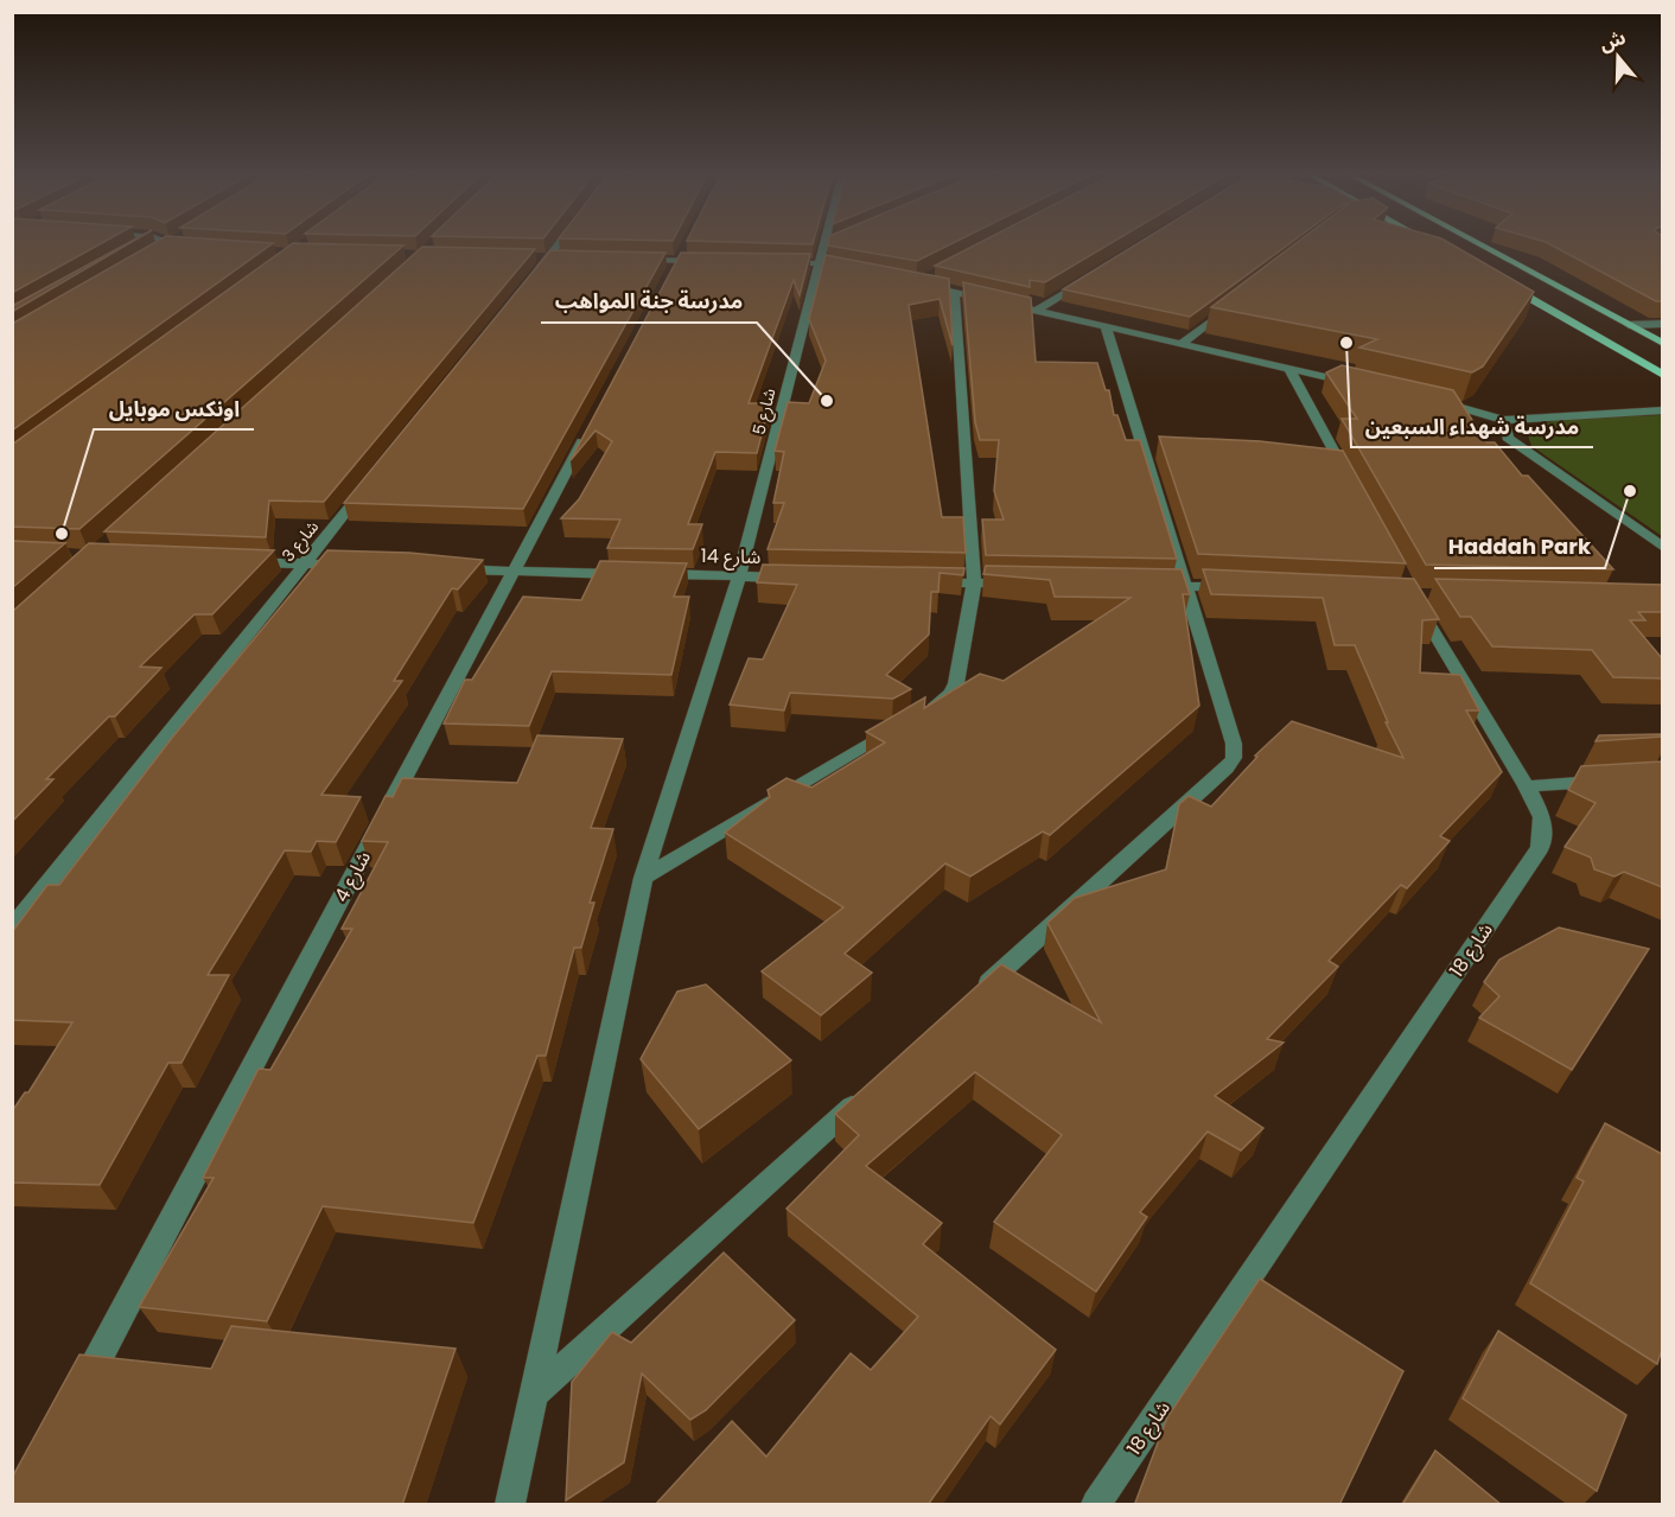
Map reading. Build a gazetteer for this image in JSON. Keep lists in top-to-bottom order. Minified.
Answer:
{"streets":{"street":["شارع 5","شارع 3","شارع 14","شارع 4","شارع 18"]},"crossings":[["شارع 5","شارع 14"]],"places":["مدرسة شهداء السبعين","مدرسة جنة المواهب","Haddah Park","اونكس موبايل"],"north":"top"}
